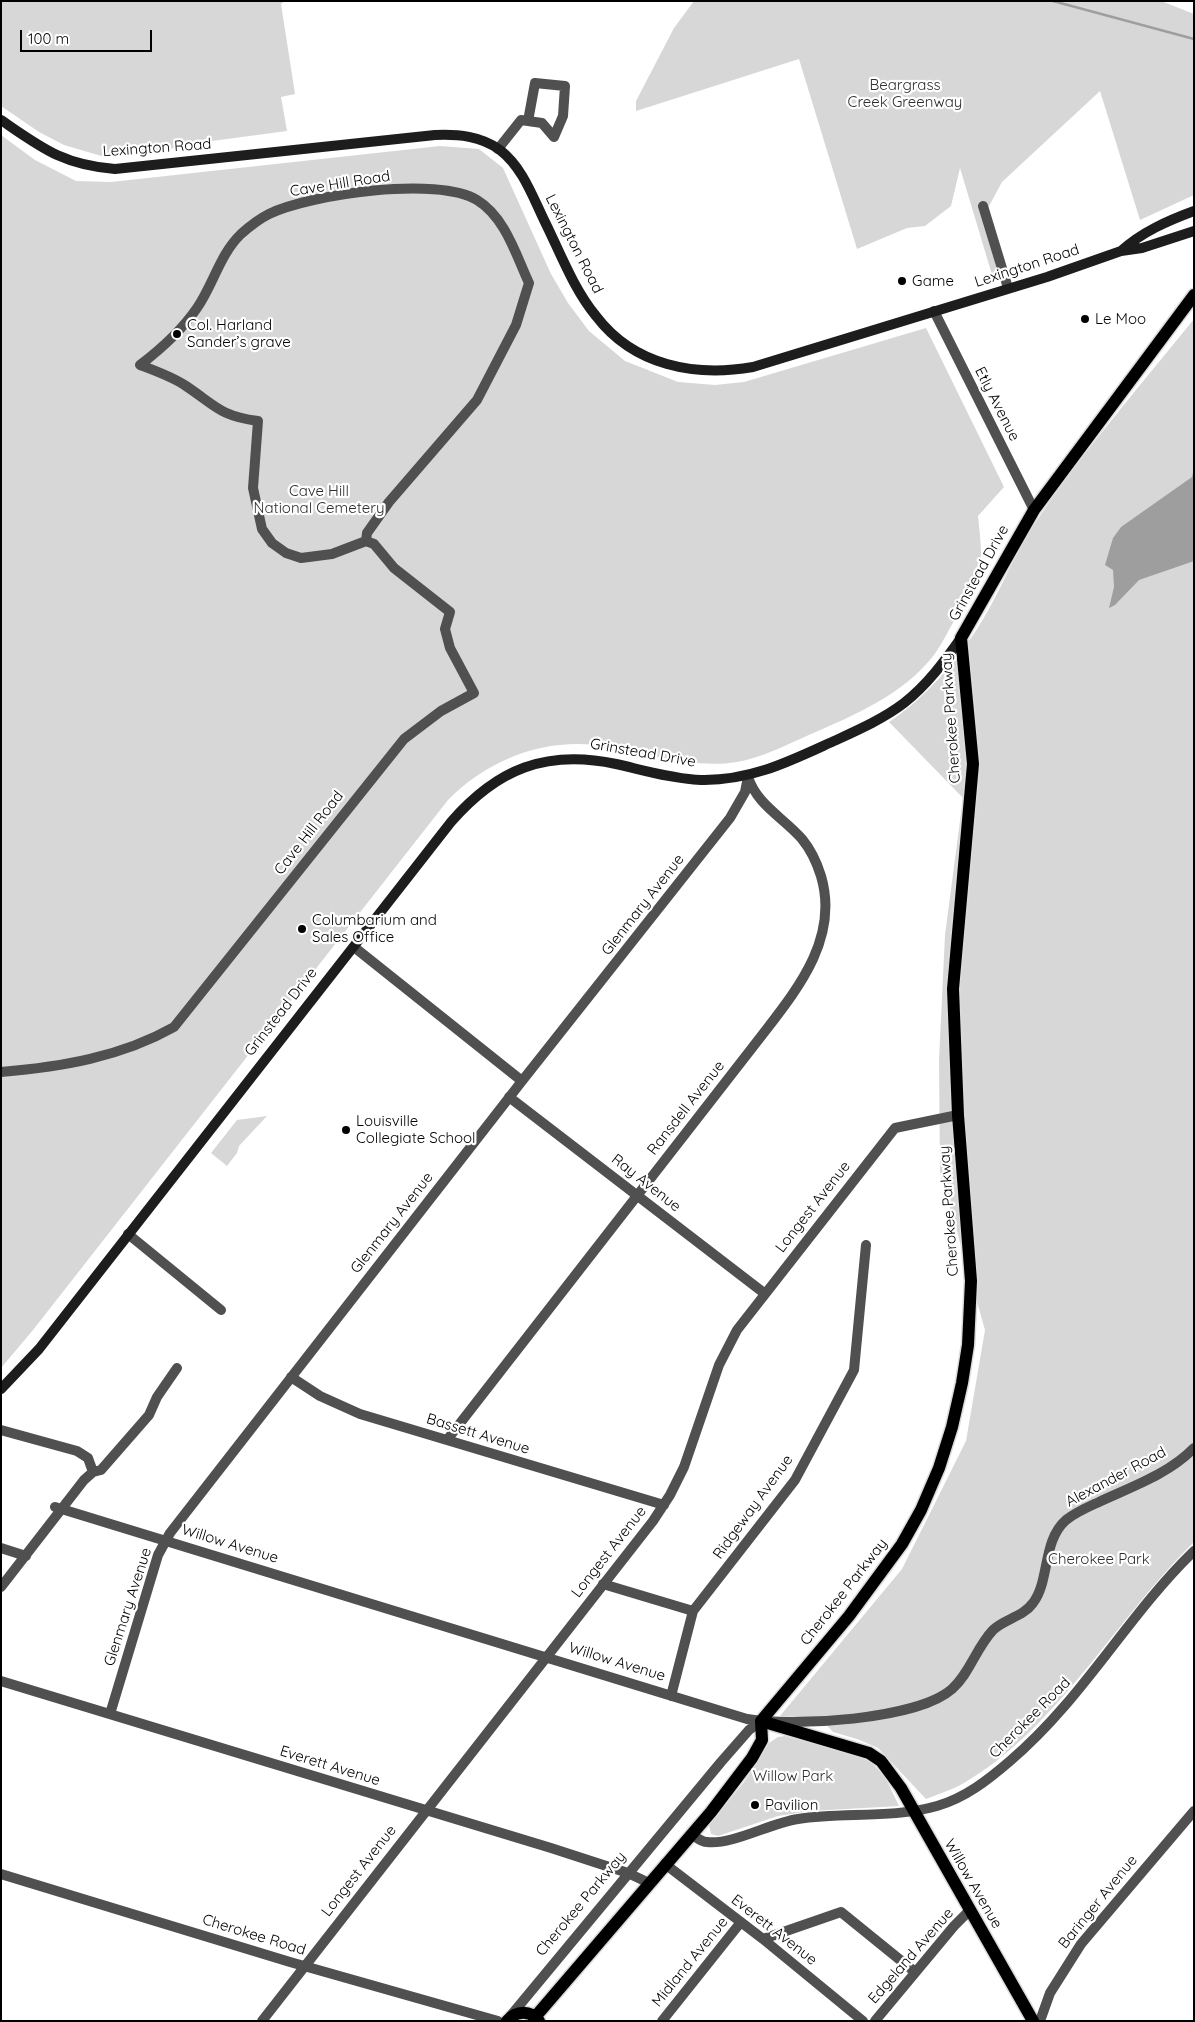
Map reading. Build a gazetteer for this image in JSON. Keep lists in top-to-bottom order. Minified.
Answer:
{"streets":{"main road":["Lexington Road","Grinstead Drive","Cherokee Parkway","Willow Avenue"],"street":["Cave Hill Road","Etly Avenue","Glenmary Avenue","Ransdell Avenue","Ray Avenue","Longest Avenue","Bassett Avenue","Alexander Road","Ridgeway Avenue","Cherokee Road","Everett Avenue","Baringer Avenue","Edgeland Avenue","Midland Avenue"]},"crossings":[["Lexington Road","Etly Avenue"],["Etly Avenue","Grinstead Drive"],["Grinstead Drive","Cherokee Parkway"],["Grinstead Drive","Glenmary Avenue"],["Grinstead Drive","Ransdell Avenue"],["Cherokee Parkway","Longest Avenue"],["Cherokee Parkway","Alexander Road"],["Cherokee Parkway","Willow Avenue"],["Cherokee Parkway","Cherokee Road"],["Cherokee Parkway","Everett Avenue"],["Glenmary Avenue","Ransdell Avenue"],["Glenmary Avenue","Ray Avenue"],["Glenmary Avenue","Bassett Avenue"],["Glenmary Avenue","Willow Avenue"],["Glenmary Avenue","Everett Avenue"],["Ransdell Avenue","Ray Avenue"],["Ransdell Avenue","Bassett Avenue"],["Ray Avenue","Longest Avenue"],["Longest Avenue","Bassett Avenue"],["Longest Avenue","Willow Avenue"],["Longest Avenue","Cherokee Road"],["Longest Avenue","Everett Avenue"],["Alexander Road","Willow Avenue"],["Ridgeway Avenue","Willow Avenue"],["Willow Avenue","Cherokee Road"],["Willow Avenue","Edgeland Avenue"],["Everett Avenue","Midland Avenue"]],"parks":["Beargrass Creek Greenway","Cave Hill National Cemetery","Cherokee Park","Willow Park"],"places":["Game","Le Moo","Col. Harland Sander’s grave","Columbarium and Sales Office","Louisville Collegiate School","Pavilion"],"scale_bar":"100 m"}
